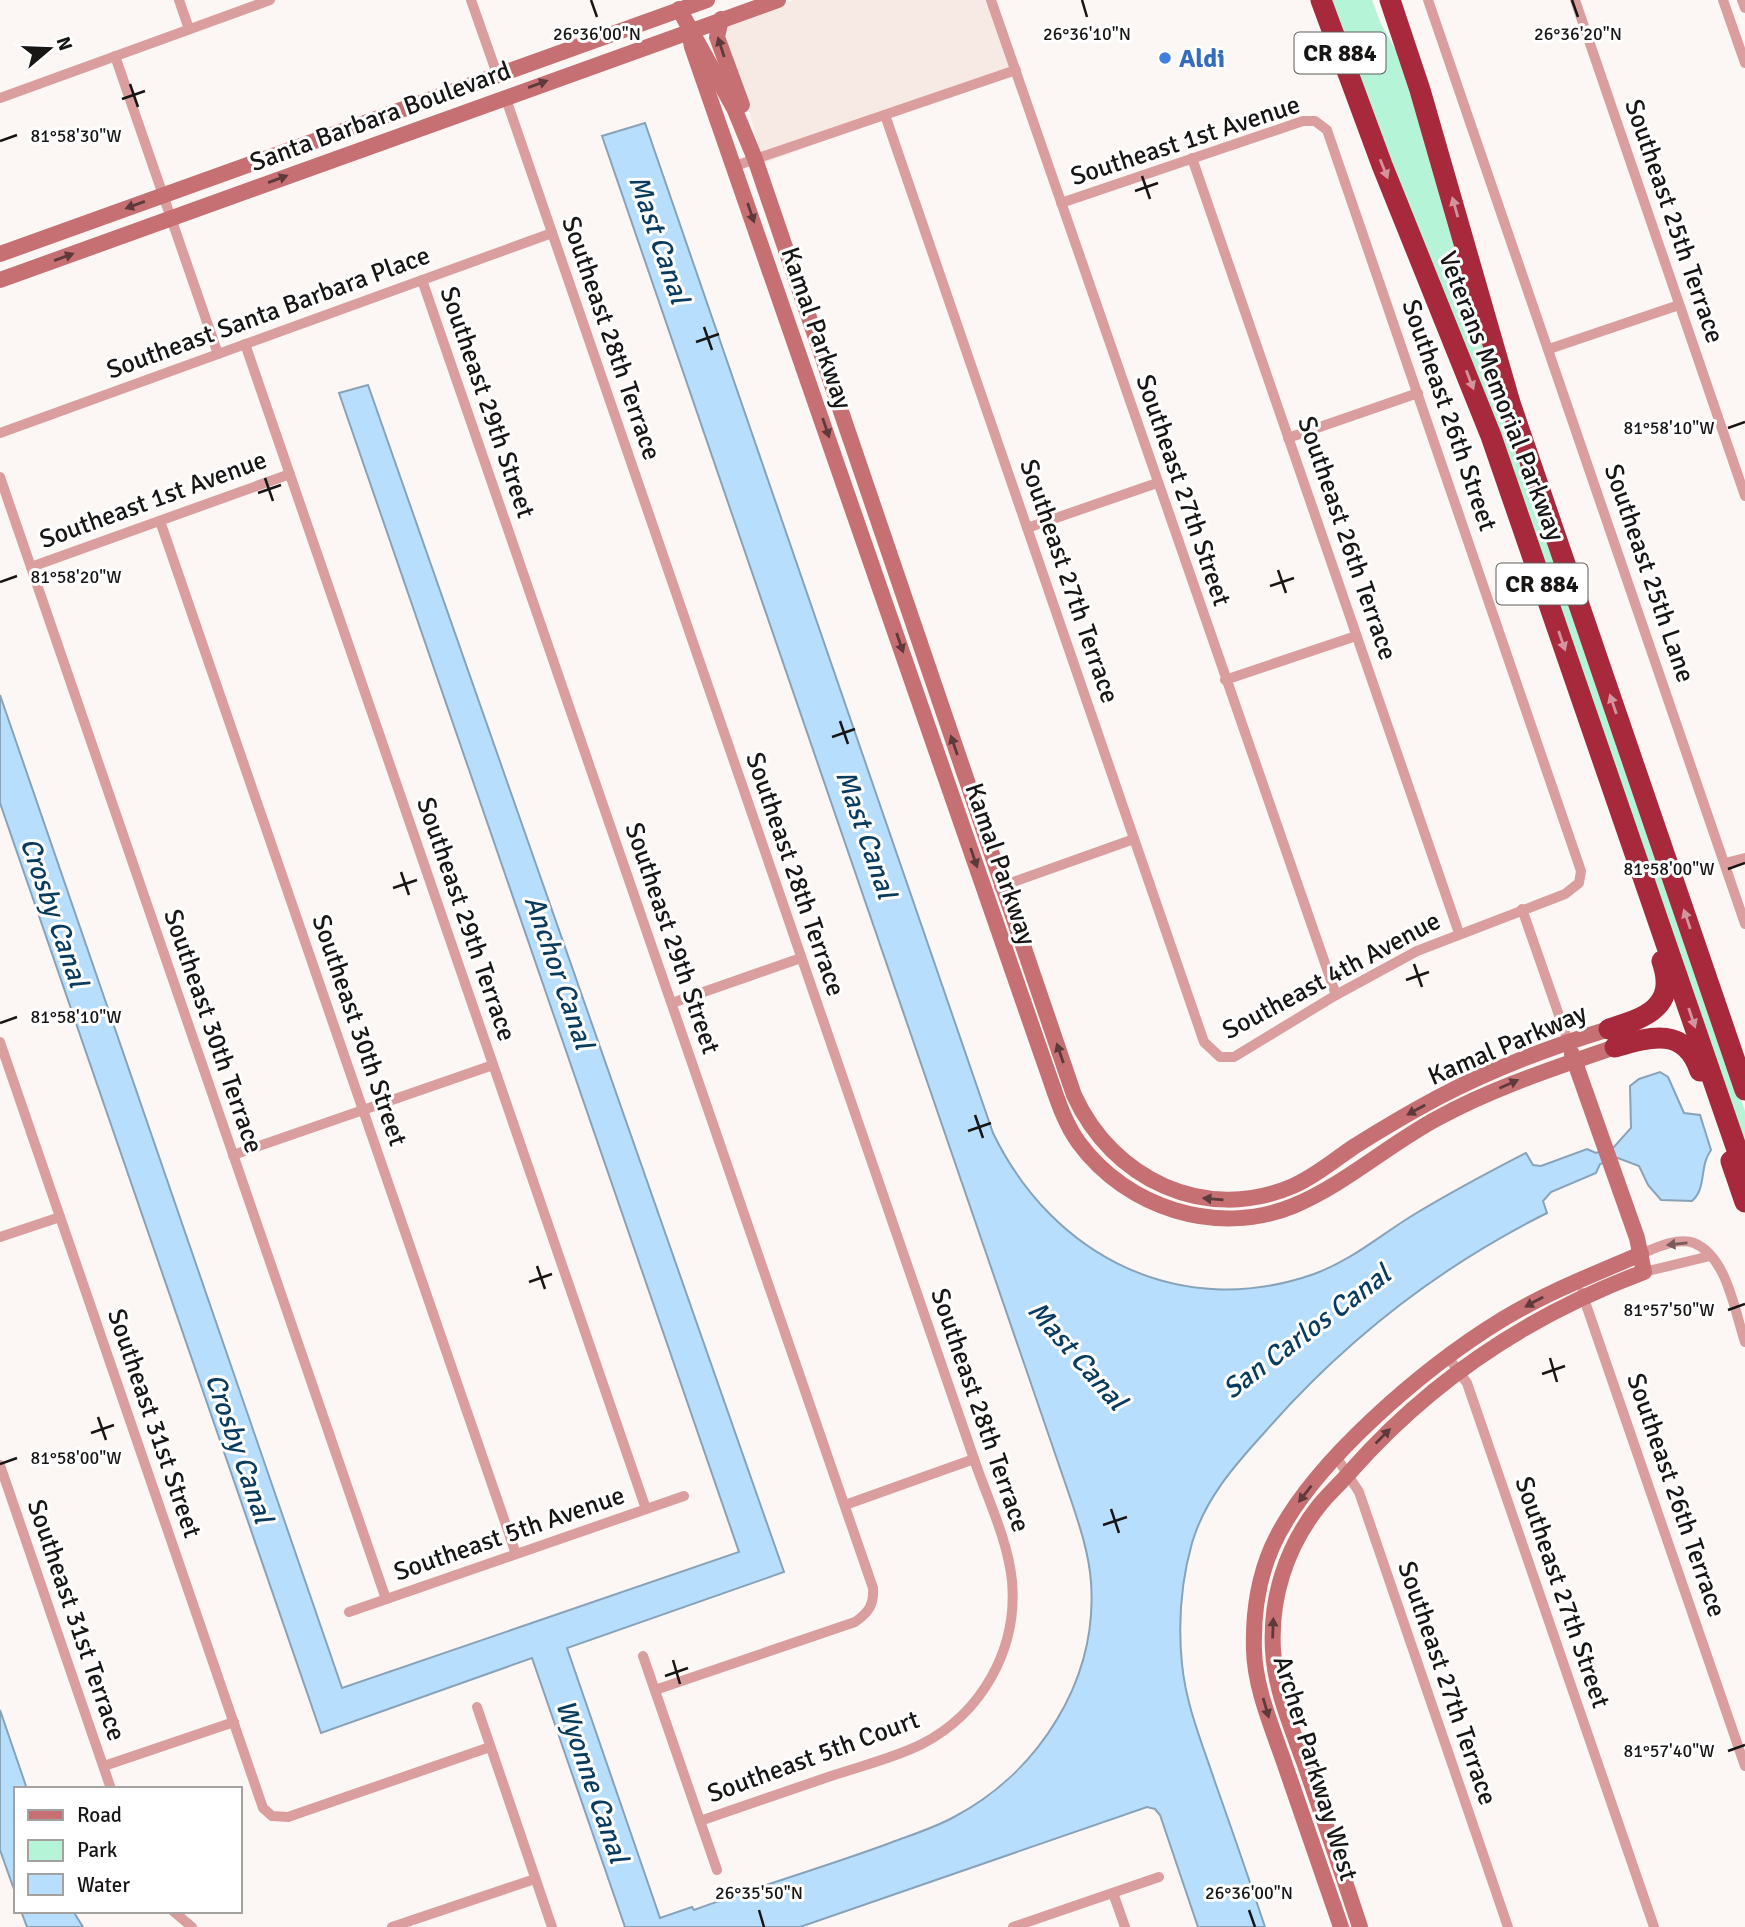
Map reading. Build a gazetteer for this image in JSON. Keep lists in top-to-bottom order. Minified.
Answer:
{"streets":{"highway":["CR 884","Veterans Memorial Parkway"],"street":["Santa Barbara Boulevard","Southeast 1st Avenue","Southeast 25th Terrace","Southeast Santa Barbara Place","Kamal Parkway","Southeast 28th Terrace","Southeast 29th Street","Southeast 26th Street","Southeast 27th Street","Southeast 26th Terrace","Southeast 25th Lane","Southeast 27th Terrace","Southeast 29th Terrace","Southeast 4th Avenue","Southeast 30th Street","Southeast 30th Terrace","Southeast 31st Street","Southeast 5th Avenue","Southeast 31st Terrace","Southeast 5th Court","Archer Parkway West"]},"crossings":[["Santa Barbara Boulevard","Kamal Parkway"],["Santa Barbara Boulevard","Southeast 28th Terrace"],["Southeast 1st Avenue","Southeast 26th Street"],["Southeast 1st Avenue","Southeast 27th Street"],["Southeast 1st Avenue","Southeast 26th Terrace"],["Southeast 1st Avenue","Southeast 29th Terrace"],["Southeast 1st Avenue","Southeast 30th Street"],["Southeast 1st Avenue","Southeast 30th Terrace"],["Southeast Santa Barbara Place","Southeast 28th Terrace"],["Southeast Santa Barbara Place","Southeast 29th Street"],["Southeast Santa Barbara Place","Southeast 29th Terrace"],["Southeast 28th Terrace","Southeast 5th Court"],["Southeast 26th Street","Southeast 4th Avenue"],["Southeast 27th Street","Southeast 4th Avenue"],["Southeast 27th Street","Archer Parkway West"],["Southeast 26th Terrace","Southeast 4th Avenue"],["Southeast 26th Terrace","Archer Parkway West"],["Southeast 27th Terrace","Southeast 4th Avenue"],["Southeast 27th Terrace","Archer Parkway West"],["Southeast 29th Terrace","Southeast 5th Avenue"],["Southeast 30th Street","Southeast 5th Avenue"],["Southeast 30th Terrace","Southeast 5th Avenue"]],"water":["Mast Canal","Crosby Canal","Anchor Canal","San Carlos Canal","Wyonne Canal"],"places":["Aldi"],"legend":["Road","Park","Water"],"north":"right","coordinates":["26°36'00\"N","26°36'10\"N","26°36'20\"N","81°58'30\"W","81°58'10\"W","81°58'20\"W","81°58'00\"W","81°57'50\"W","81°57'40\"W","26°35'50\"N"]}
